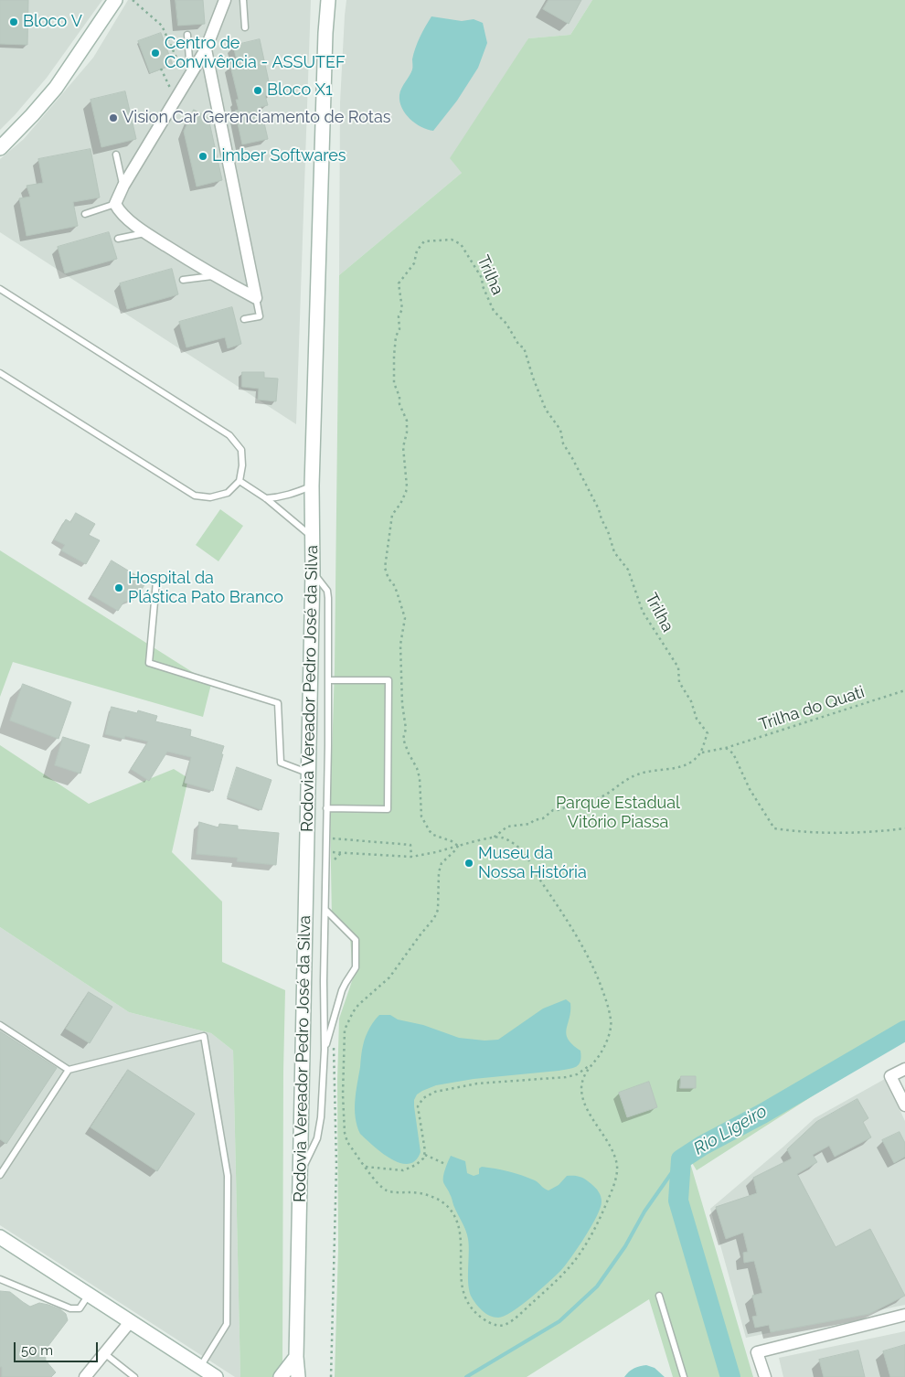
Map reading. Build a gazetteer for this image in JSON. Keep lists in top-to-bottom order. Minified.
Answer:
{"streets":{"main road":["Rodovia Vereador Pedro José da Silva"],"path":["Trilha","Trilha do Quati"]},"crossings":[["Trilha","Trilha do Quati"]],"water":["Rio Ligeiro"],"parks":["Parque Estadual Vitório Piassa"],"places":["Bloco V","Centro de Convivência - ASSUTEF","Bloco X1","Vision Car Gerenciamento de Rotas","Limber Softwares","Hospital da Plástica Pato Branco","Museu da Nossa História"],"scale_bar":"50 m"}
